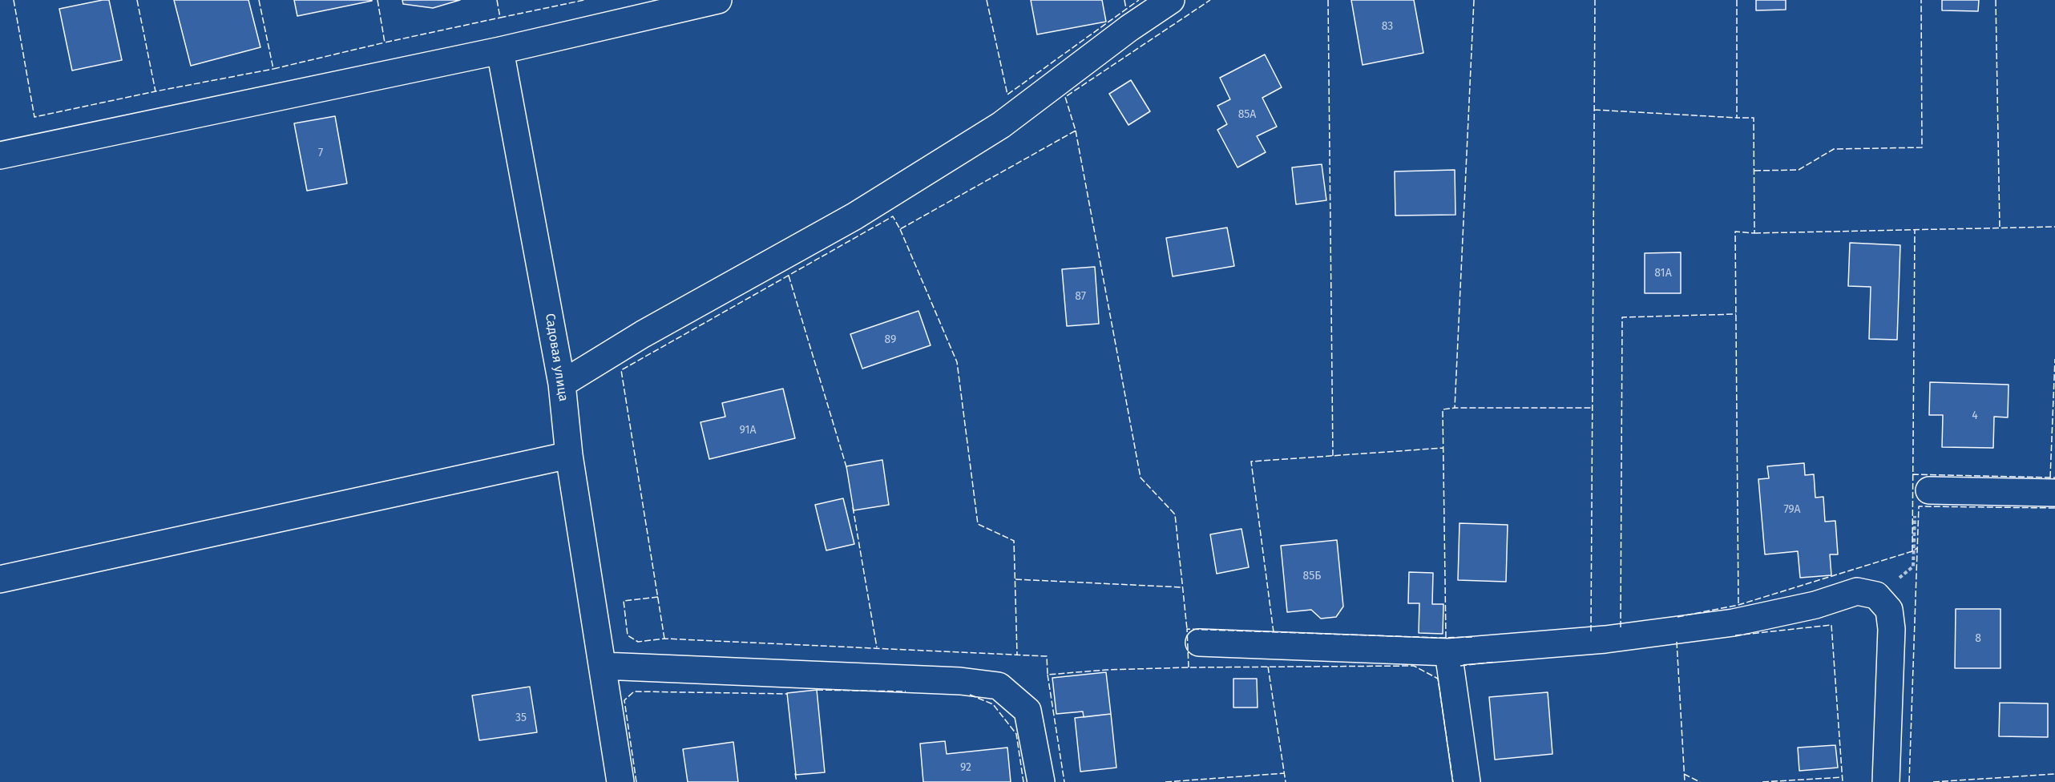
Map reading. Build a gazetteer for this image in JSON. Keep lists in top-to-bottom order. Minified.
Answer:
{"streets":{"street":["Садовая улица"]},"house_numbers":["83","85А","7","81А","87","89","4","91А","79А","85Б","8","35","92"]}
